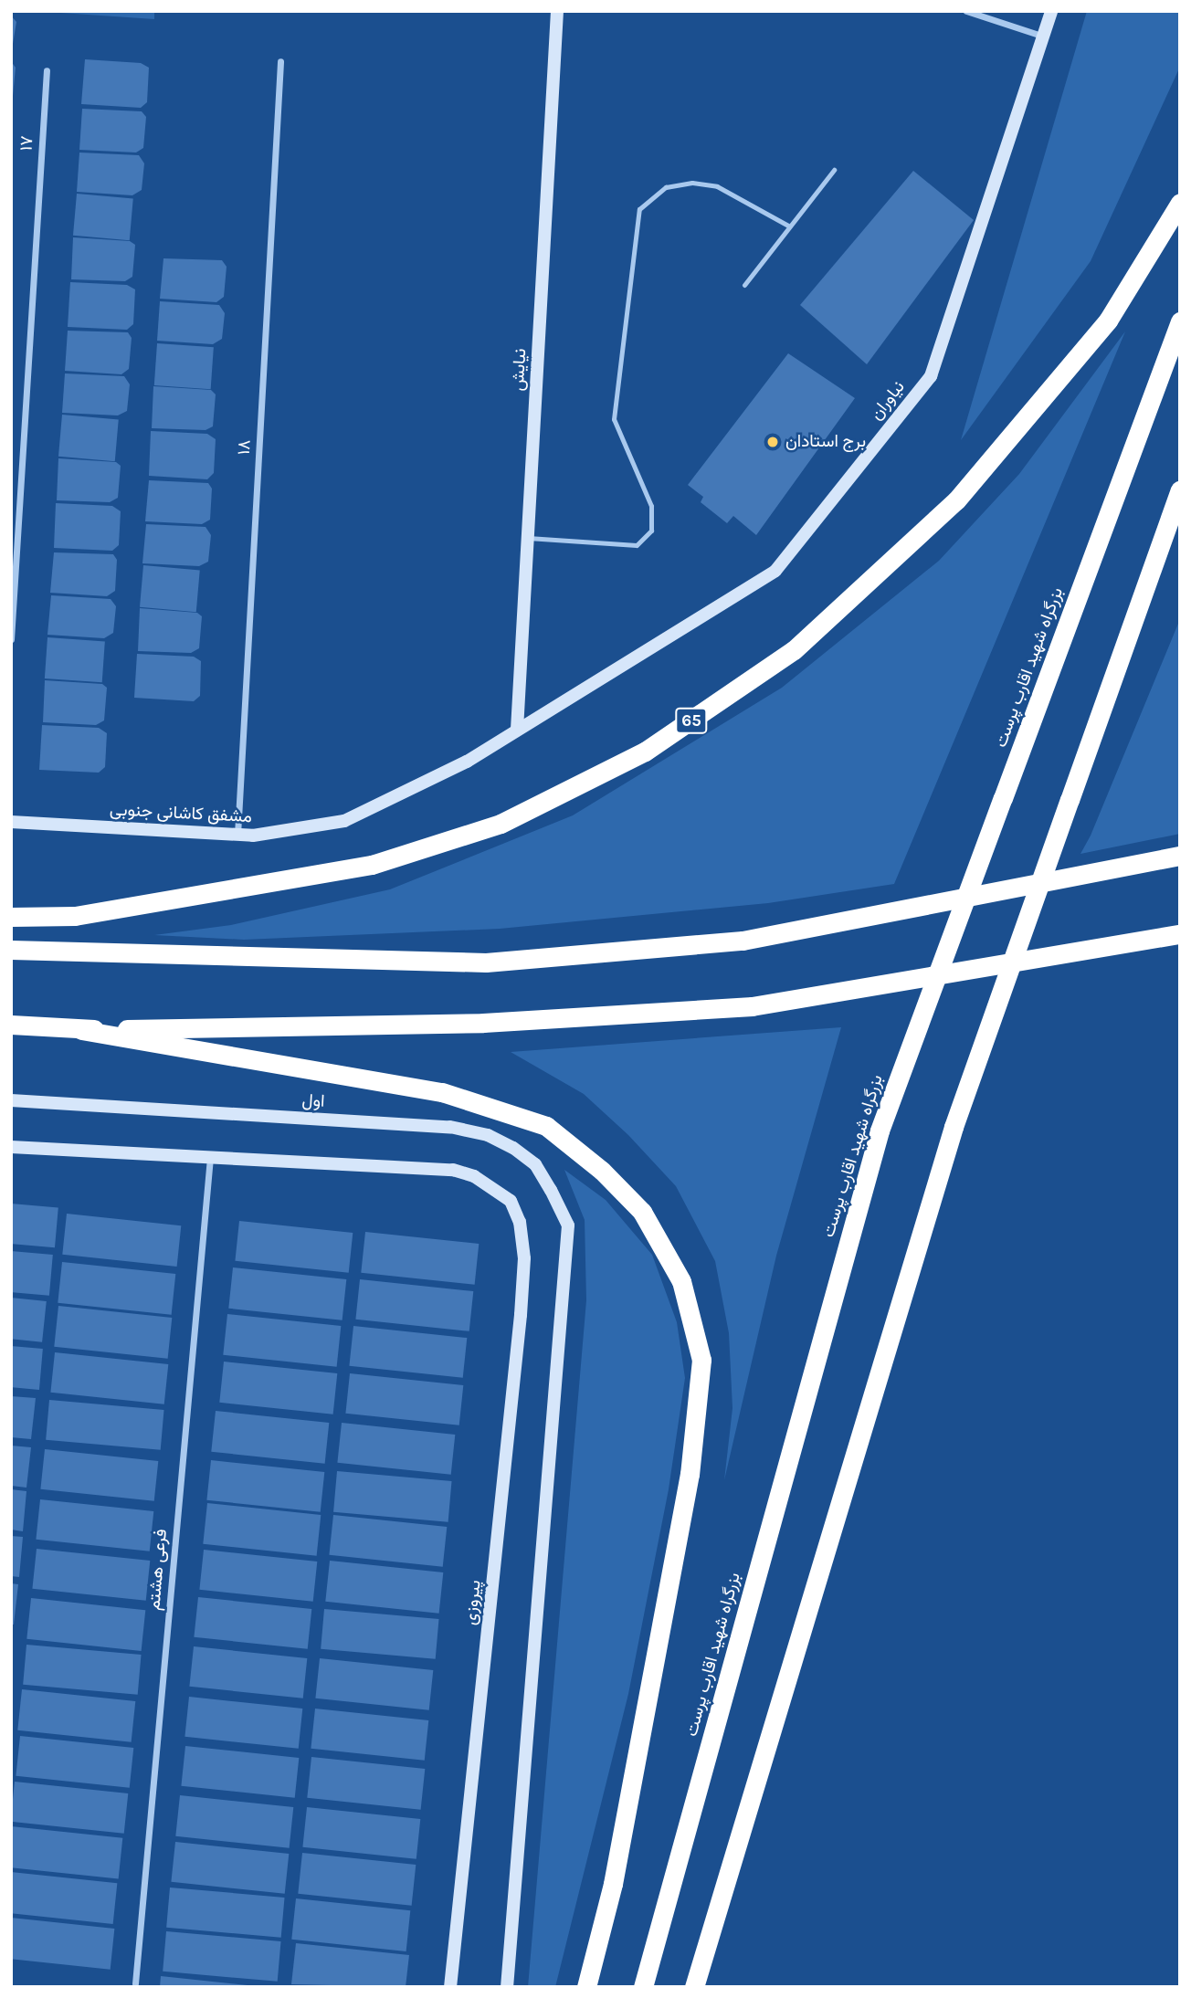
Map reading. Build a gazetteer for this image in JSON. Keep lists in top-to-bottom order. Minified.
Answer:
{"streets":{"highway":["بزرگراه شهید اقارب پرست","65"],"street":["۱۷","نیایش","نیاوران","۱۸","مشفق کاشانی جنوبی","اول","فرعی هشتم","پیروزی"]},"crossings":[["نیایش","نیاوران"],["نیایش","مشفق کاشانی جنوبی"],["نیاوران","مشفق کاشانی جنوبی"],["۱۸","مشفق کاشانی جنوبی"],["فرعی هشتم","پیروزی"]],"places":["برج استادان"]}
